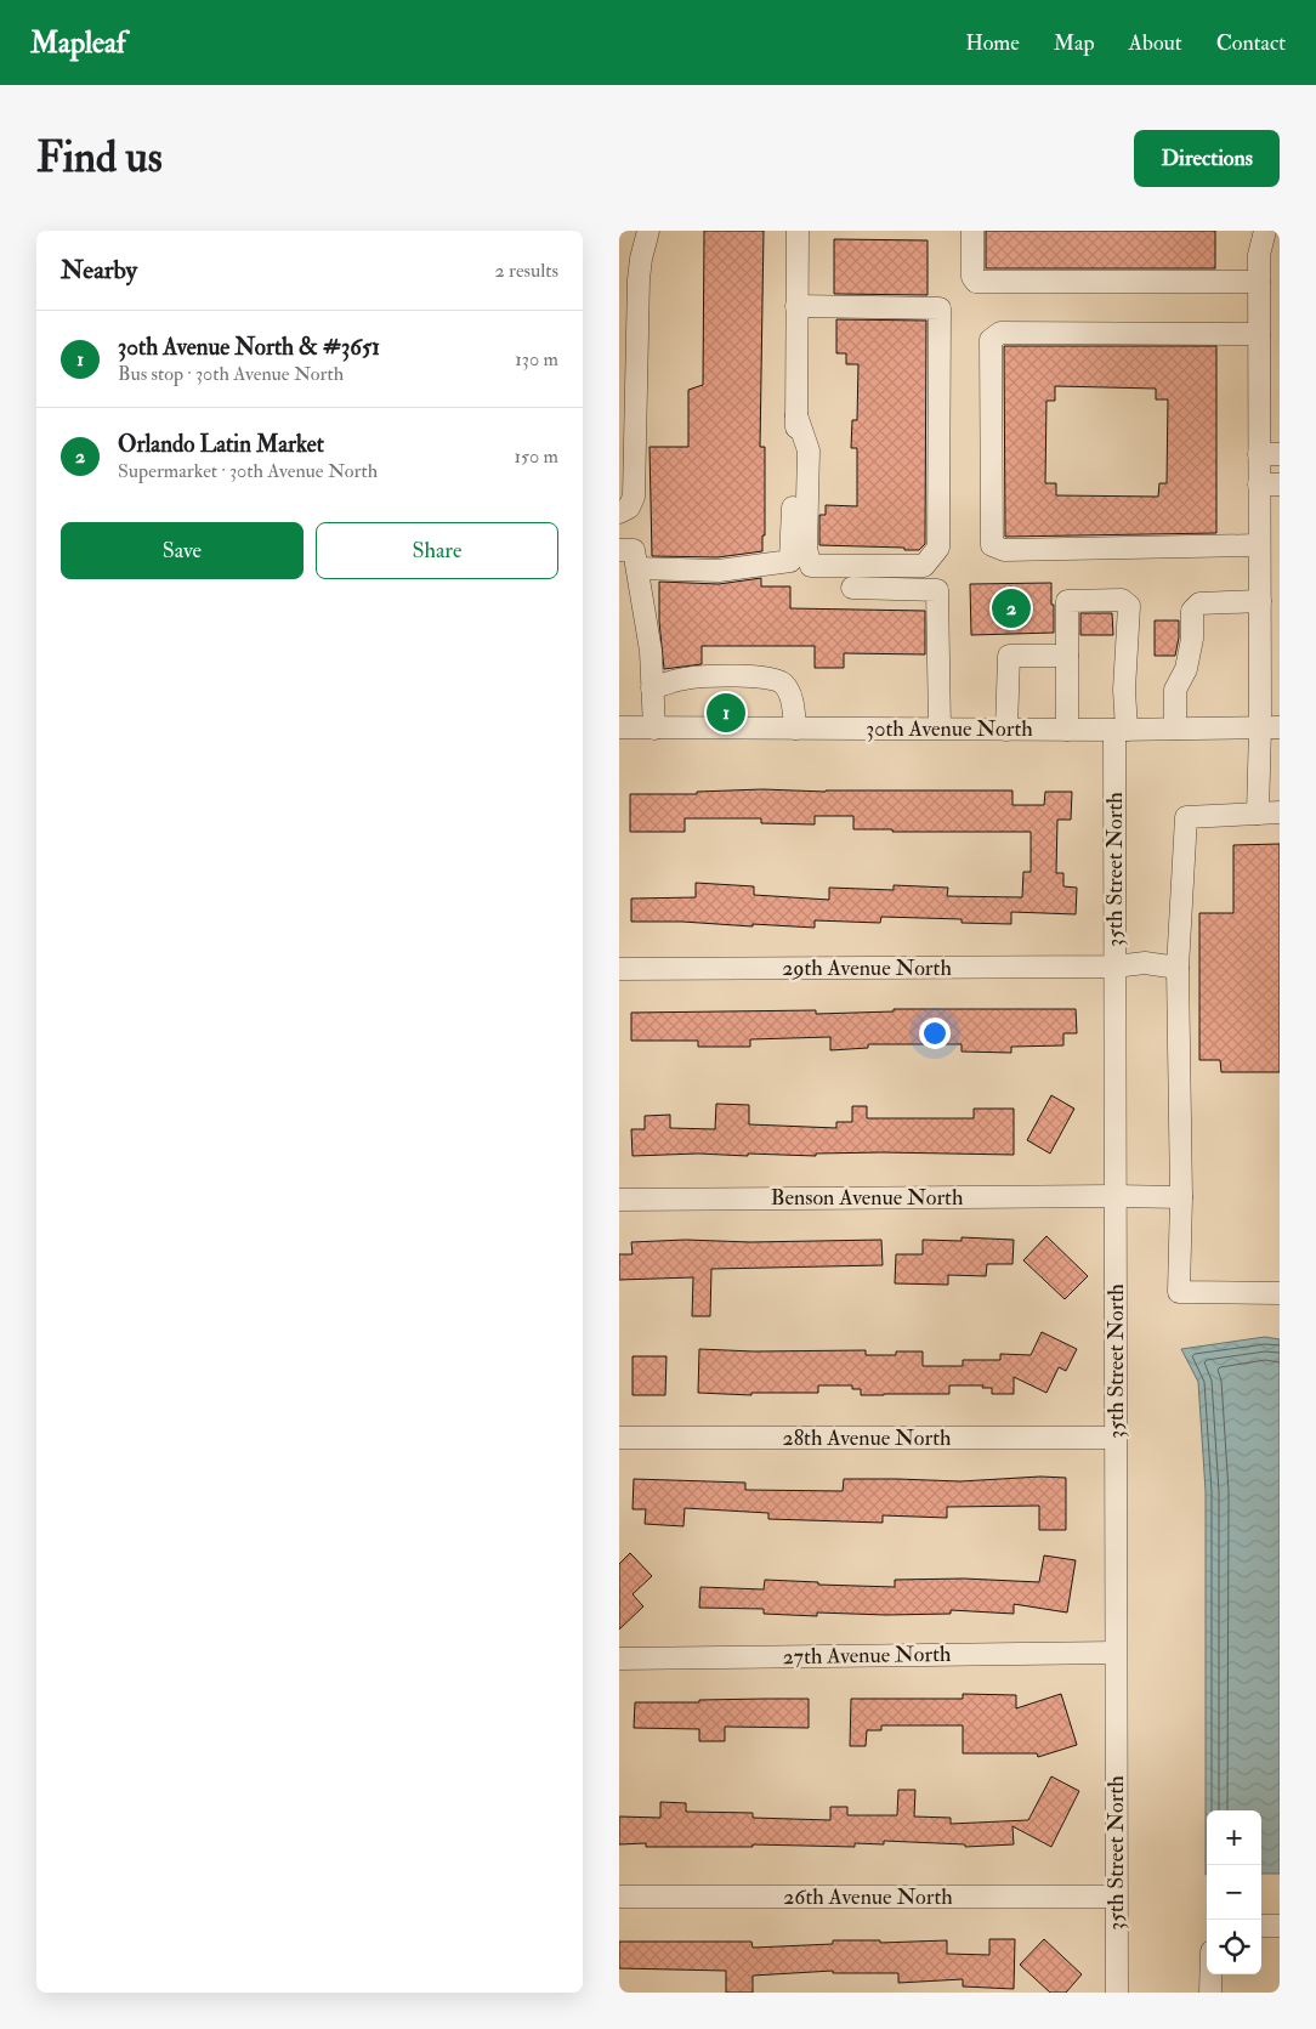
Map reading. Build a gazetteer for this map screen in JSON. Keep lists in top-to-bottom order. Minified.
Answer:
{"streets":{"street":["30th Avenue North","35th Street North","29th Avenue North","Benson Avenue North","28th Avenue North","27th Avenue North","26th Avenue North"]},"crossings":[["30th Avenue North","35th Street North"],["35th Street North","29th Avenue North"],["35th Street North","Benson Avenue North"],["35th Street North","28th Avenue North"],["35th Street North","27th Avenue North"],["35th Street North","26th Avenue North"]],"page":{"header":"Mapleaf","nav":["Home","Map","About","Contact"],"buttons":["Directions",["Save","Share"]],"title":"Find us","heading":["Nearby","2 results"],"list":[{"mark":"1","name":"30th Avenue North & #3651","note":"Bus stop · 30th Avenue North","value":"130 m"},{"mark":"2","name":"Orlando Latin Market","note":"Supermarket · 30th Avenue North","value":"150 m"}],"pins":["2","1"],"map_buttons":["+","−"]}}
